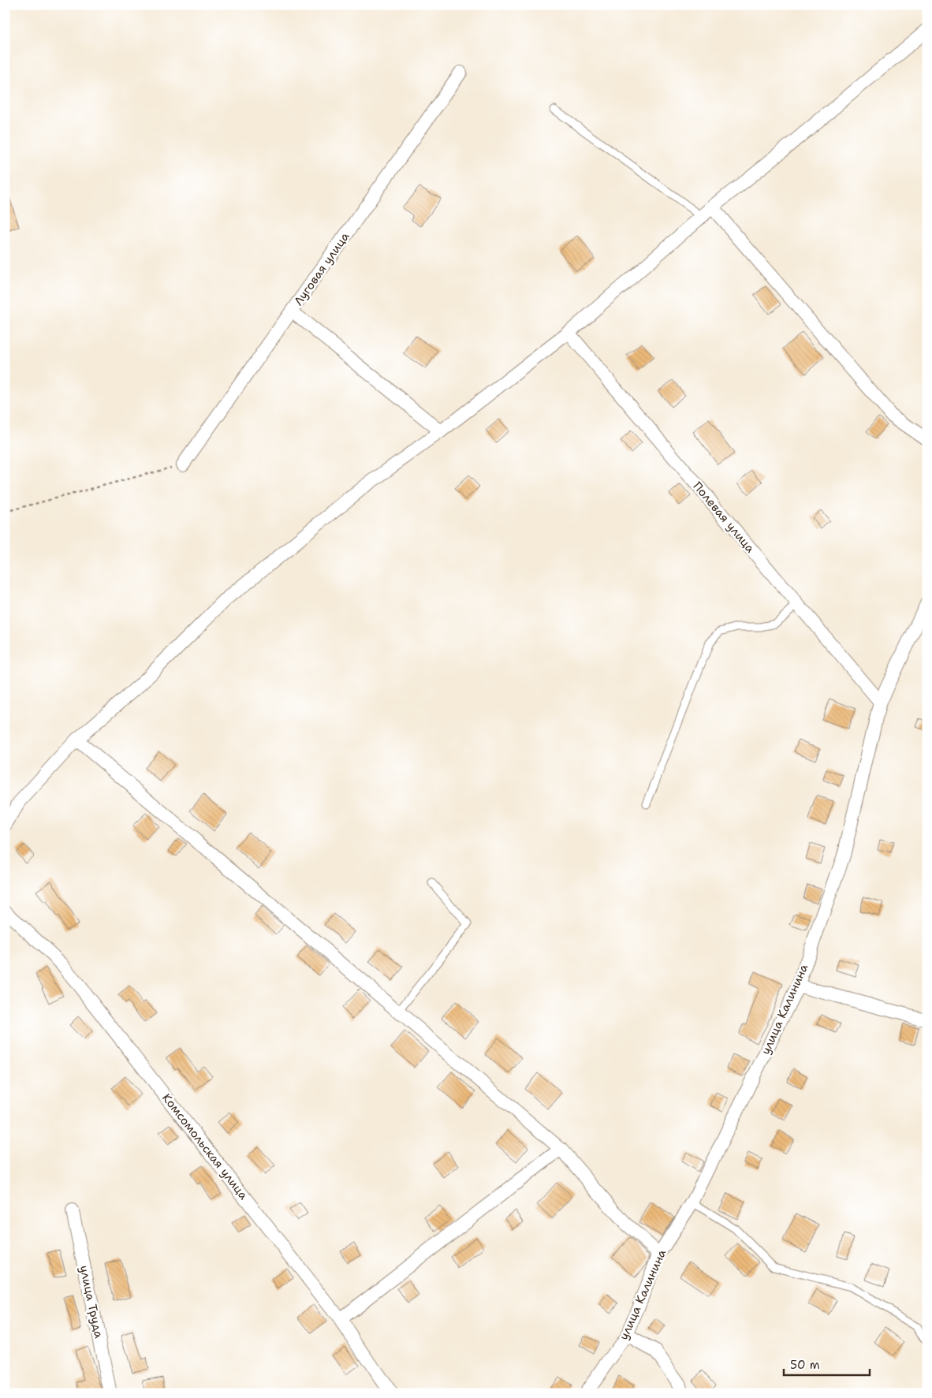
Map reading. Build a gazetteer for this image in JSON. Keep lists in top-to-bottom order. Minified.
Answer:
{"streets":{"street":["Луговая улица","Полевая улица","улица Калинина","Комсомольская улица","улица Труда"]},"crossings":[["Полевая улица","улица Калинина"]],"scale_bar":"50 m"}
